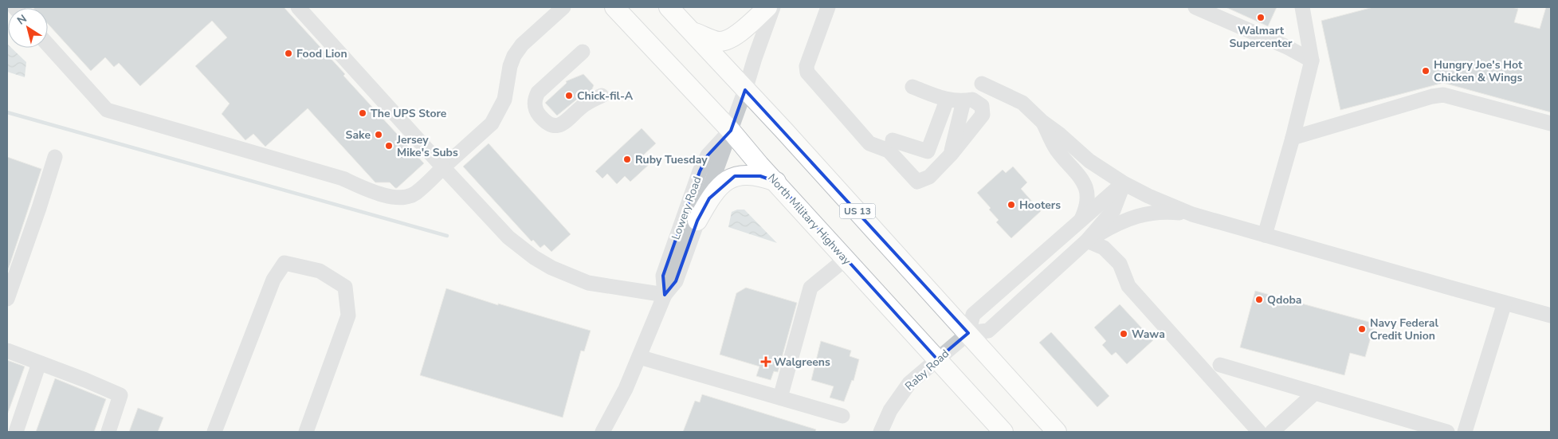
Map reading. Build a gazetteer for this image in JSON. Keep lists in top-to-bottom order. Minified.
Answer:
{"streets":{"main road":["US 13","North Military Highway"],"street":["Lowery Road","Raby Road"]},"crossings":[["Lowery Road","US 13"],["Lowery Road","North Military Highway"],["US 13","Raby Road"],["North Military Highway","Raby Road"]],"places":{"other":["Walmart Supercenter","Food Lion","Hungry Joe's Hot Chicken & Wings","Chick-fil-A","The UPS Store","Sake","Jersey Mike's Subs","Ruby Tuesday","Hooters","Qdoba","Navy Federal Credit Union","Wawa"],"health":["Walgreens"]},"north":"top left"}
